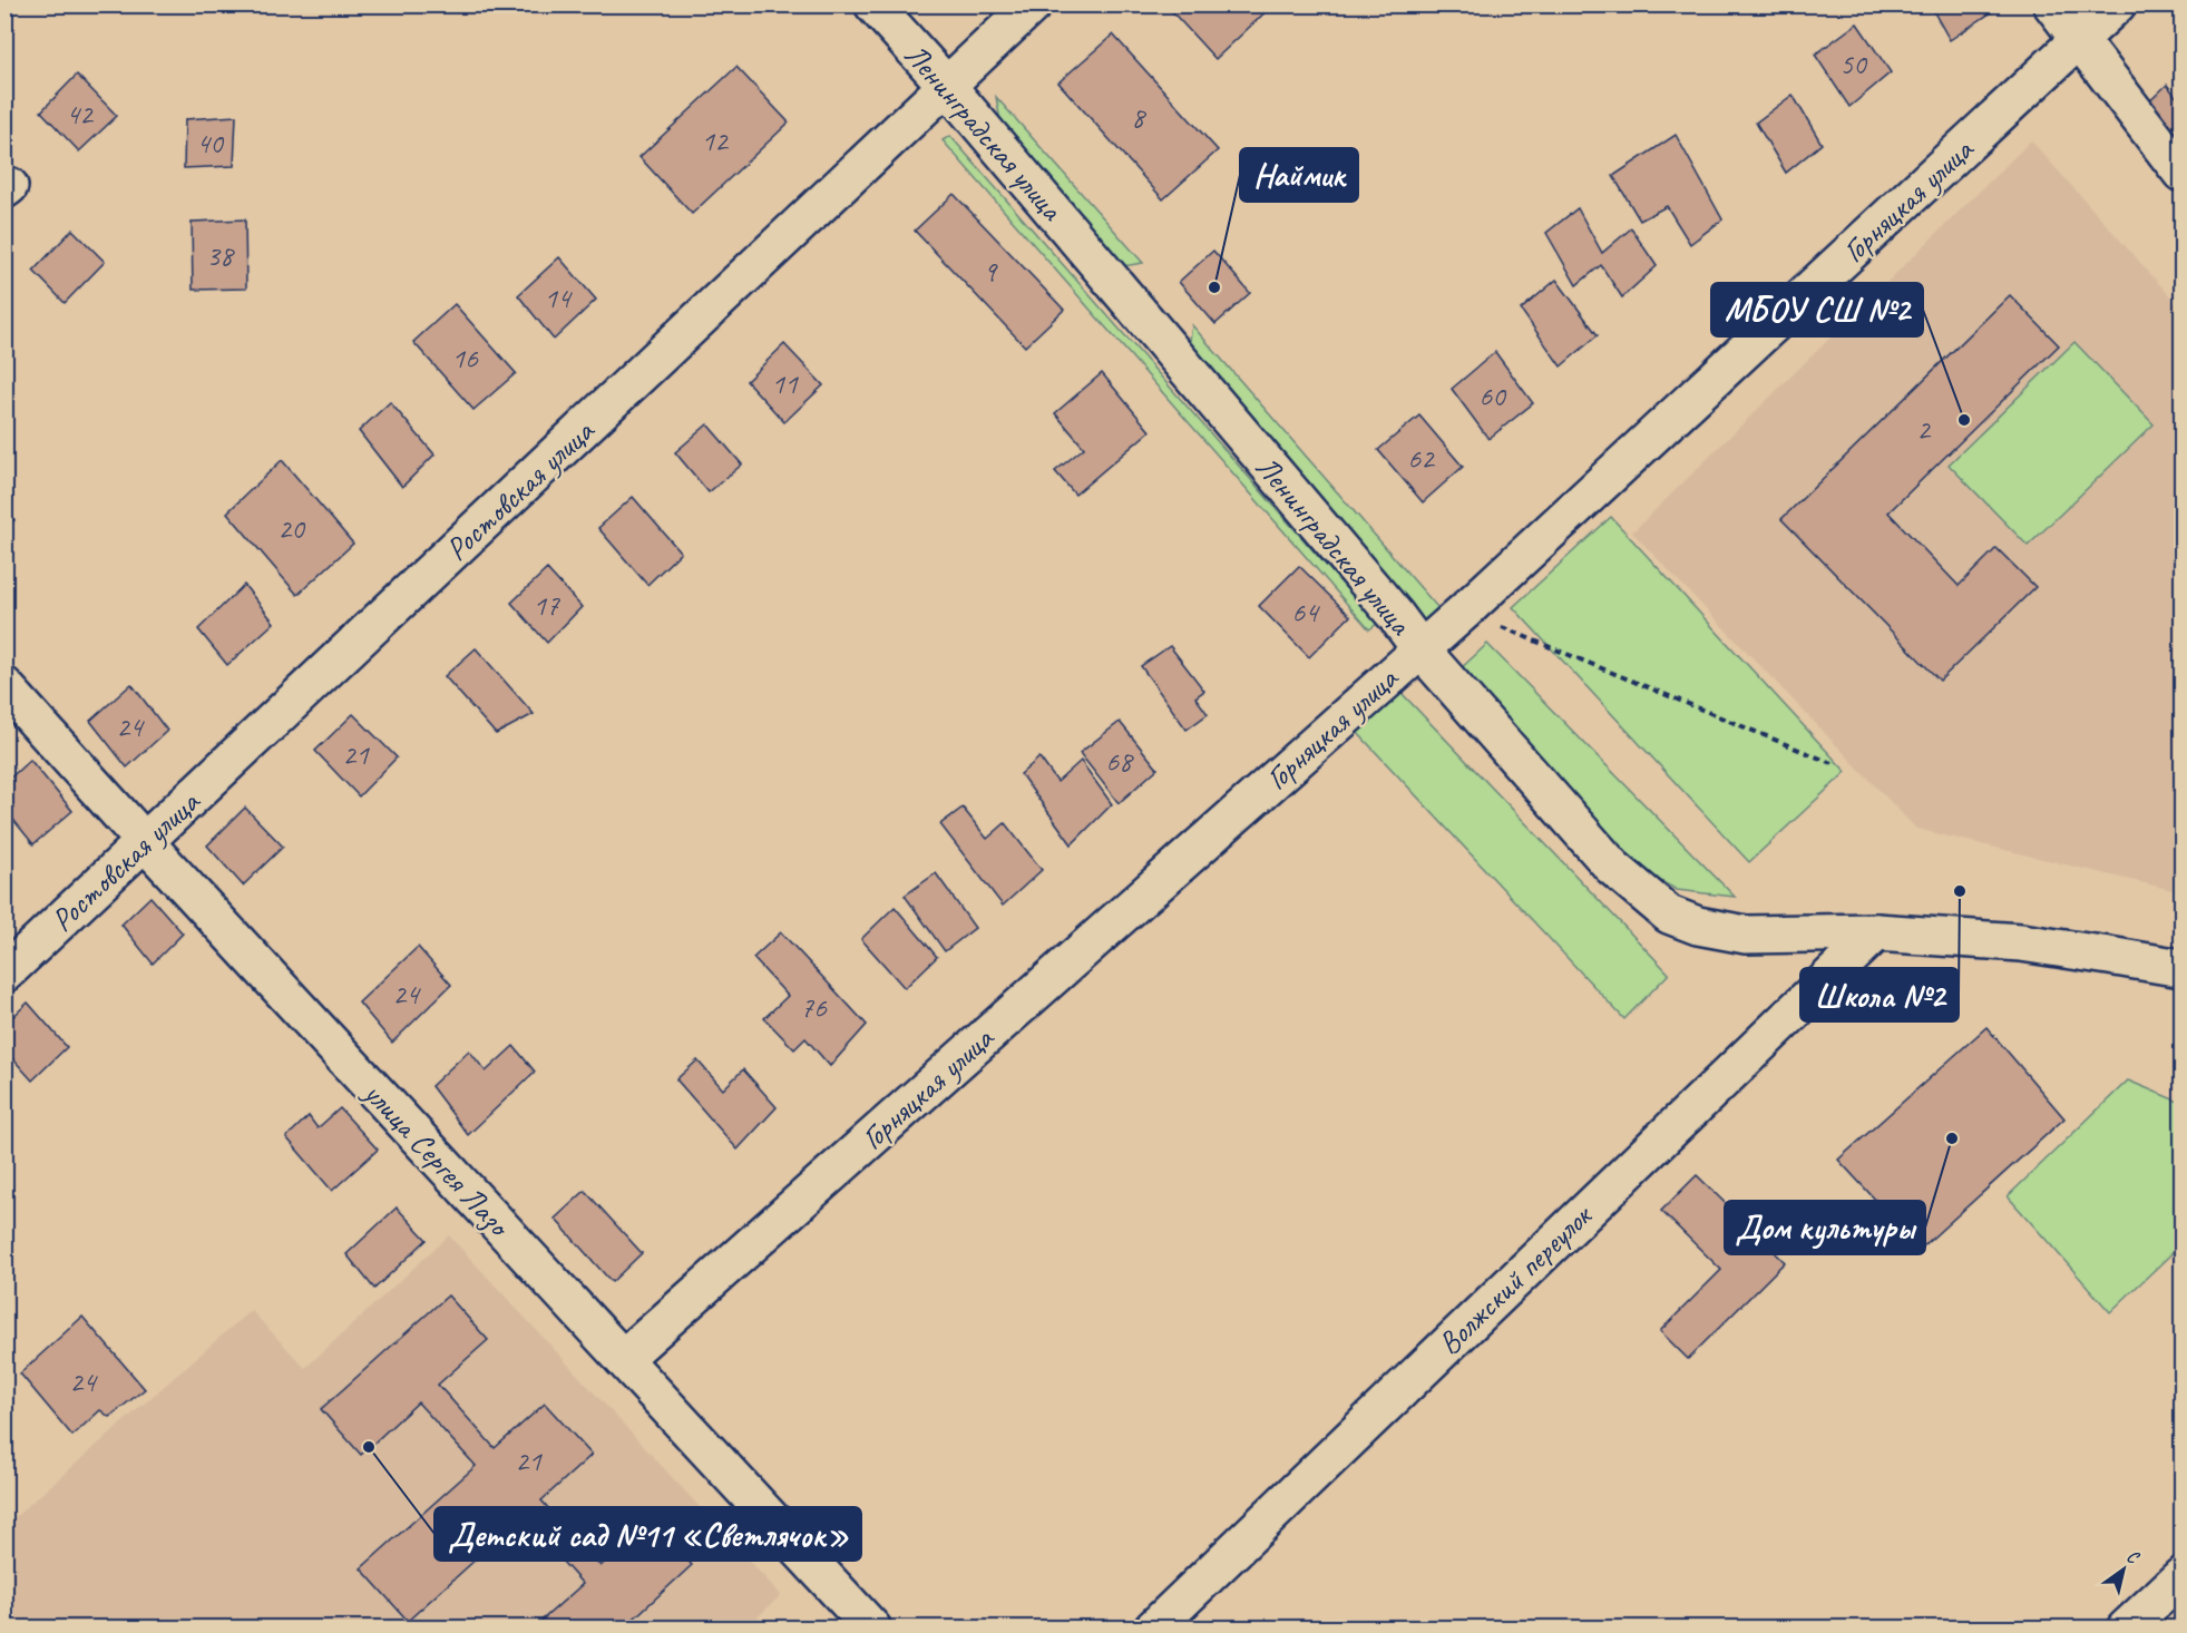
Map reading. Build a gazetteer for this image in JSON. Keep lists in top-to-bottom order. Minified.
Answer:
{"streets":{"street":["Ленинградская улица","Горняцкая улица","Ростовская улица","улица Сергея Лазо","Волжский переулок"]},"crossings":[["Ленинградская улица","Горняцкая улица"],["Ленинградская улица","Ростовская улица"],["Ленинградская улица","Волжский переулок"],["Горняцкая улица","улица Сергея Лазо"],["Ростовская улица","улица Сергея Лазо"]],"places":["Наймик","МБОУ СШ №2","Школа №2","Дом культуры","Детский сад №11 «Светлячок»"],"house_numbers":["50","42","8","12","40","38","9","14","16","11","60","2","62","20","17","64","24","21","68","24","76","24","21"],"north":"top right"}
